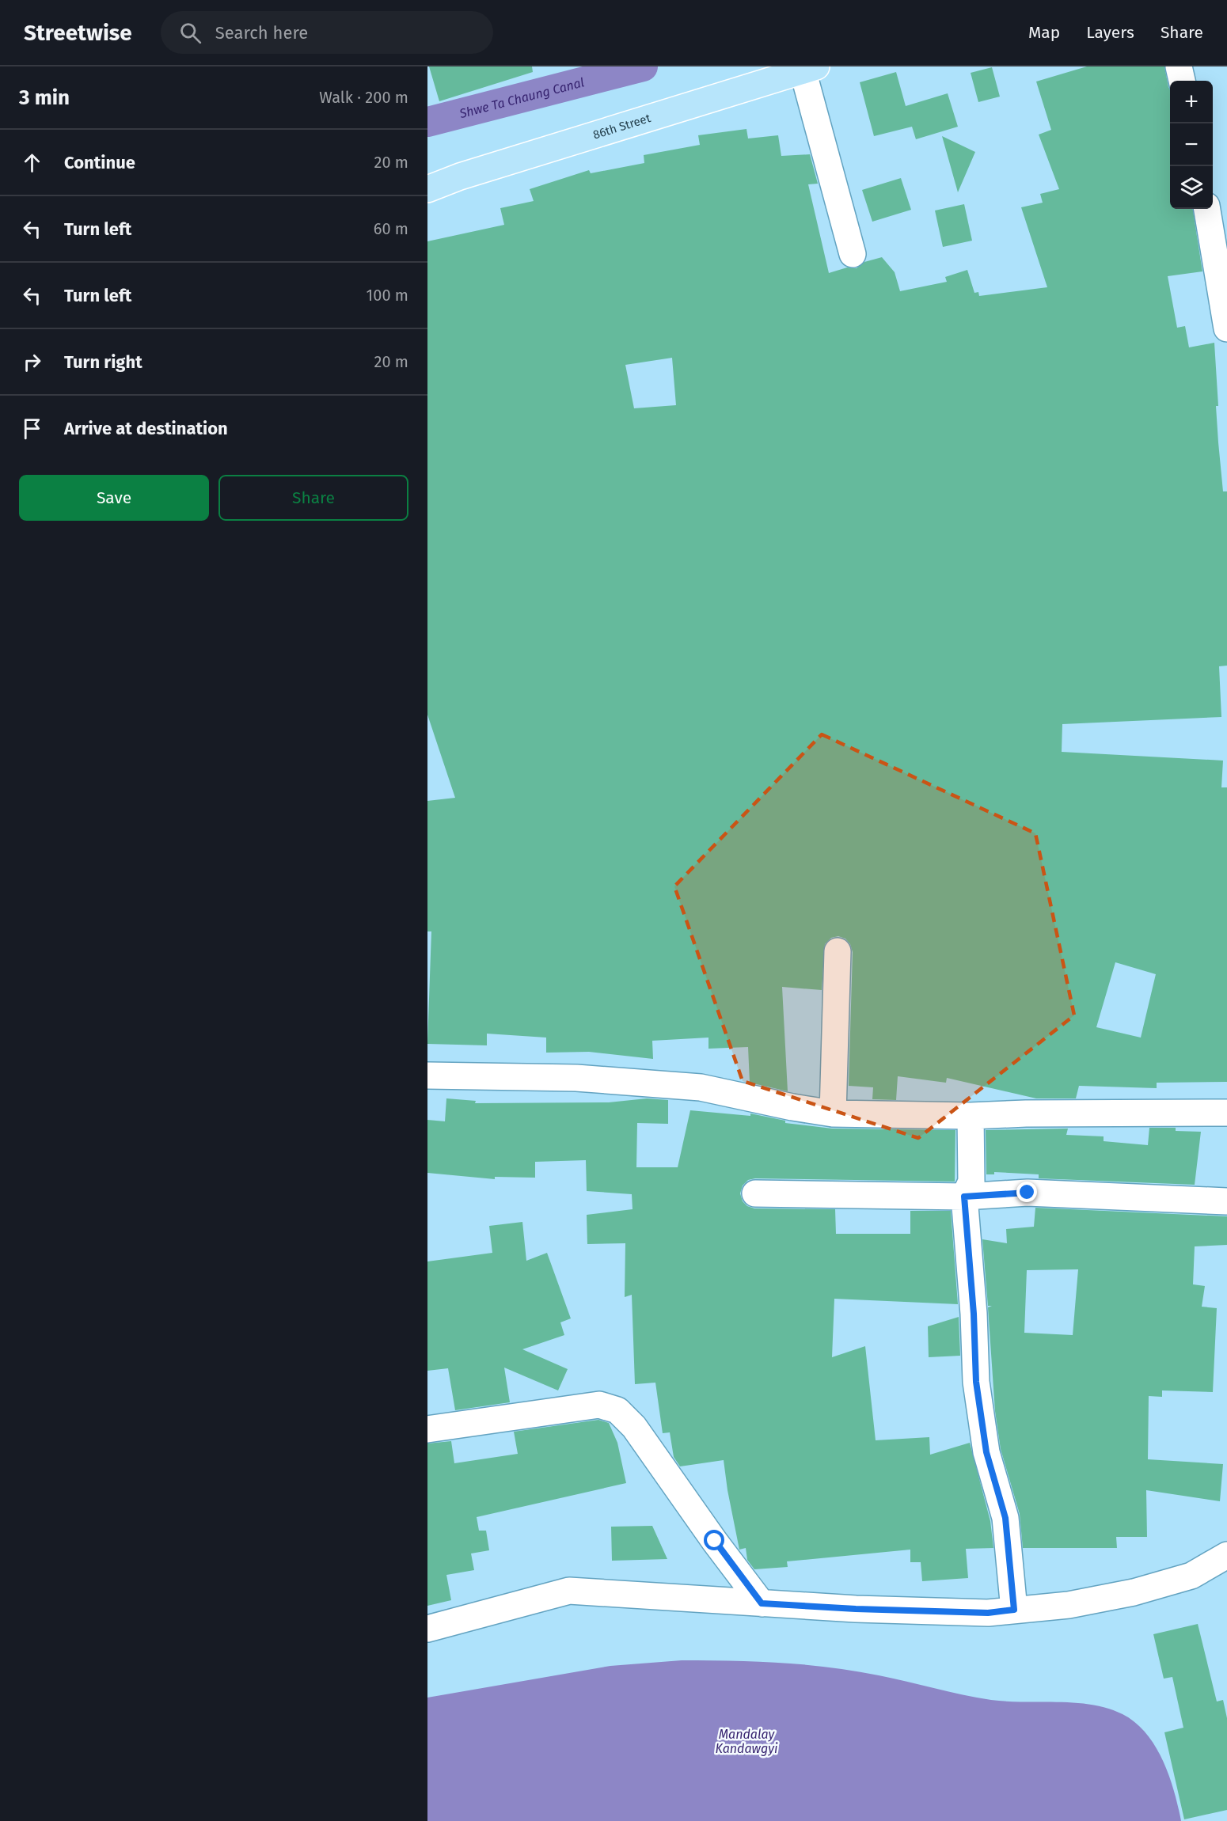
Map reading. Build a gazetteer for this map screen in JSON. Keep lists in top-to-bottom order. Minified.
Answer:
{"streets":{"main road":["86th Street"]},"water":["Shwe Ta Chaung Canal","Mandalay Kandawgyi"],"page":{"header":"Streetwise","search":"Search here","nav":["Map","Layers","Share"],"heading":["3 min","Walk · 200 m"],"map_buttons":["+","−"],"list":[["Continue","20 m"],["Turn left","60 m"],["Turn left","100 m"],["Turn right","20 m"],"Arrive at destination"],"buttons":["Save","Share"]}}
